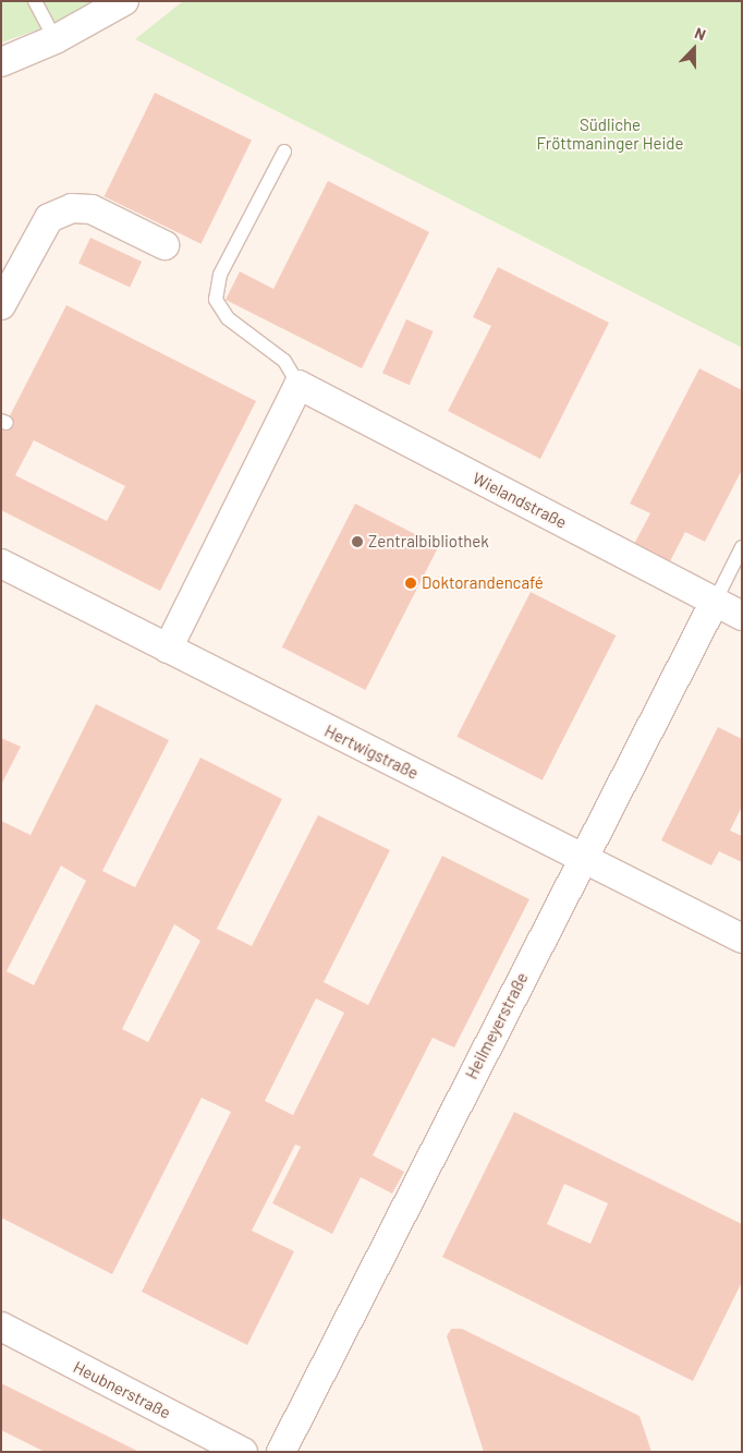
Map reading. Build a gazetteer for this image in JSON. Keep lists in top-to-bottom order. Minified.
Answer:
{"streets":{"street":["Wielandstraße","Hertwigstraße","Heilmeyerstraße","Heubnerstraße"]},"crossings":[["Wielandstraße","Heilmeyerstraße"],["Hertwigstraße","Heilmeyerstraße"]],"parks":["Südliche Fröttmaninger Heide"],"places":["Zentralbibliothek","Doktorandencafé"],"north":"top"}
